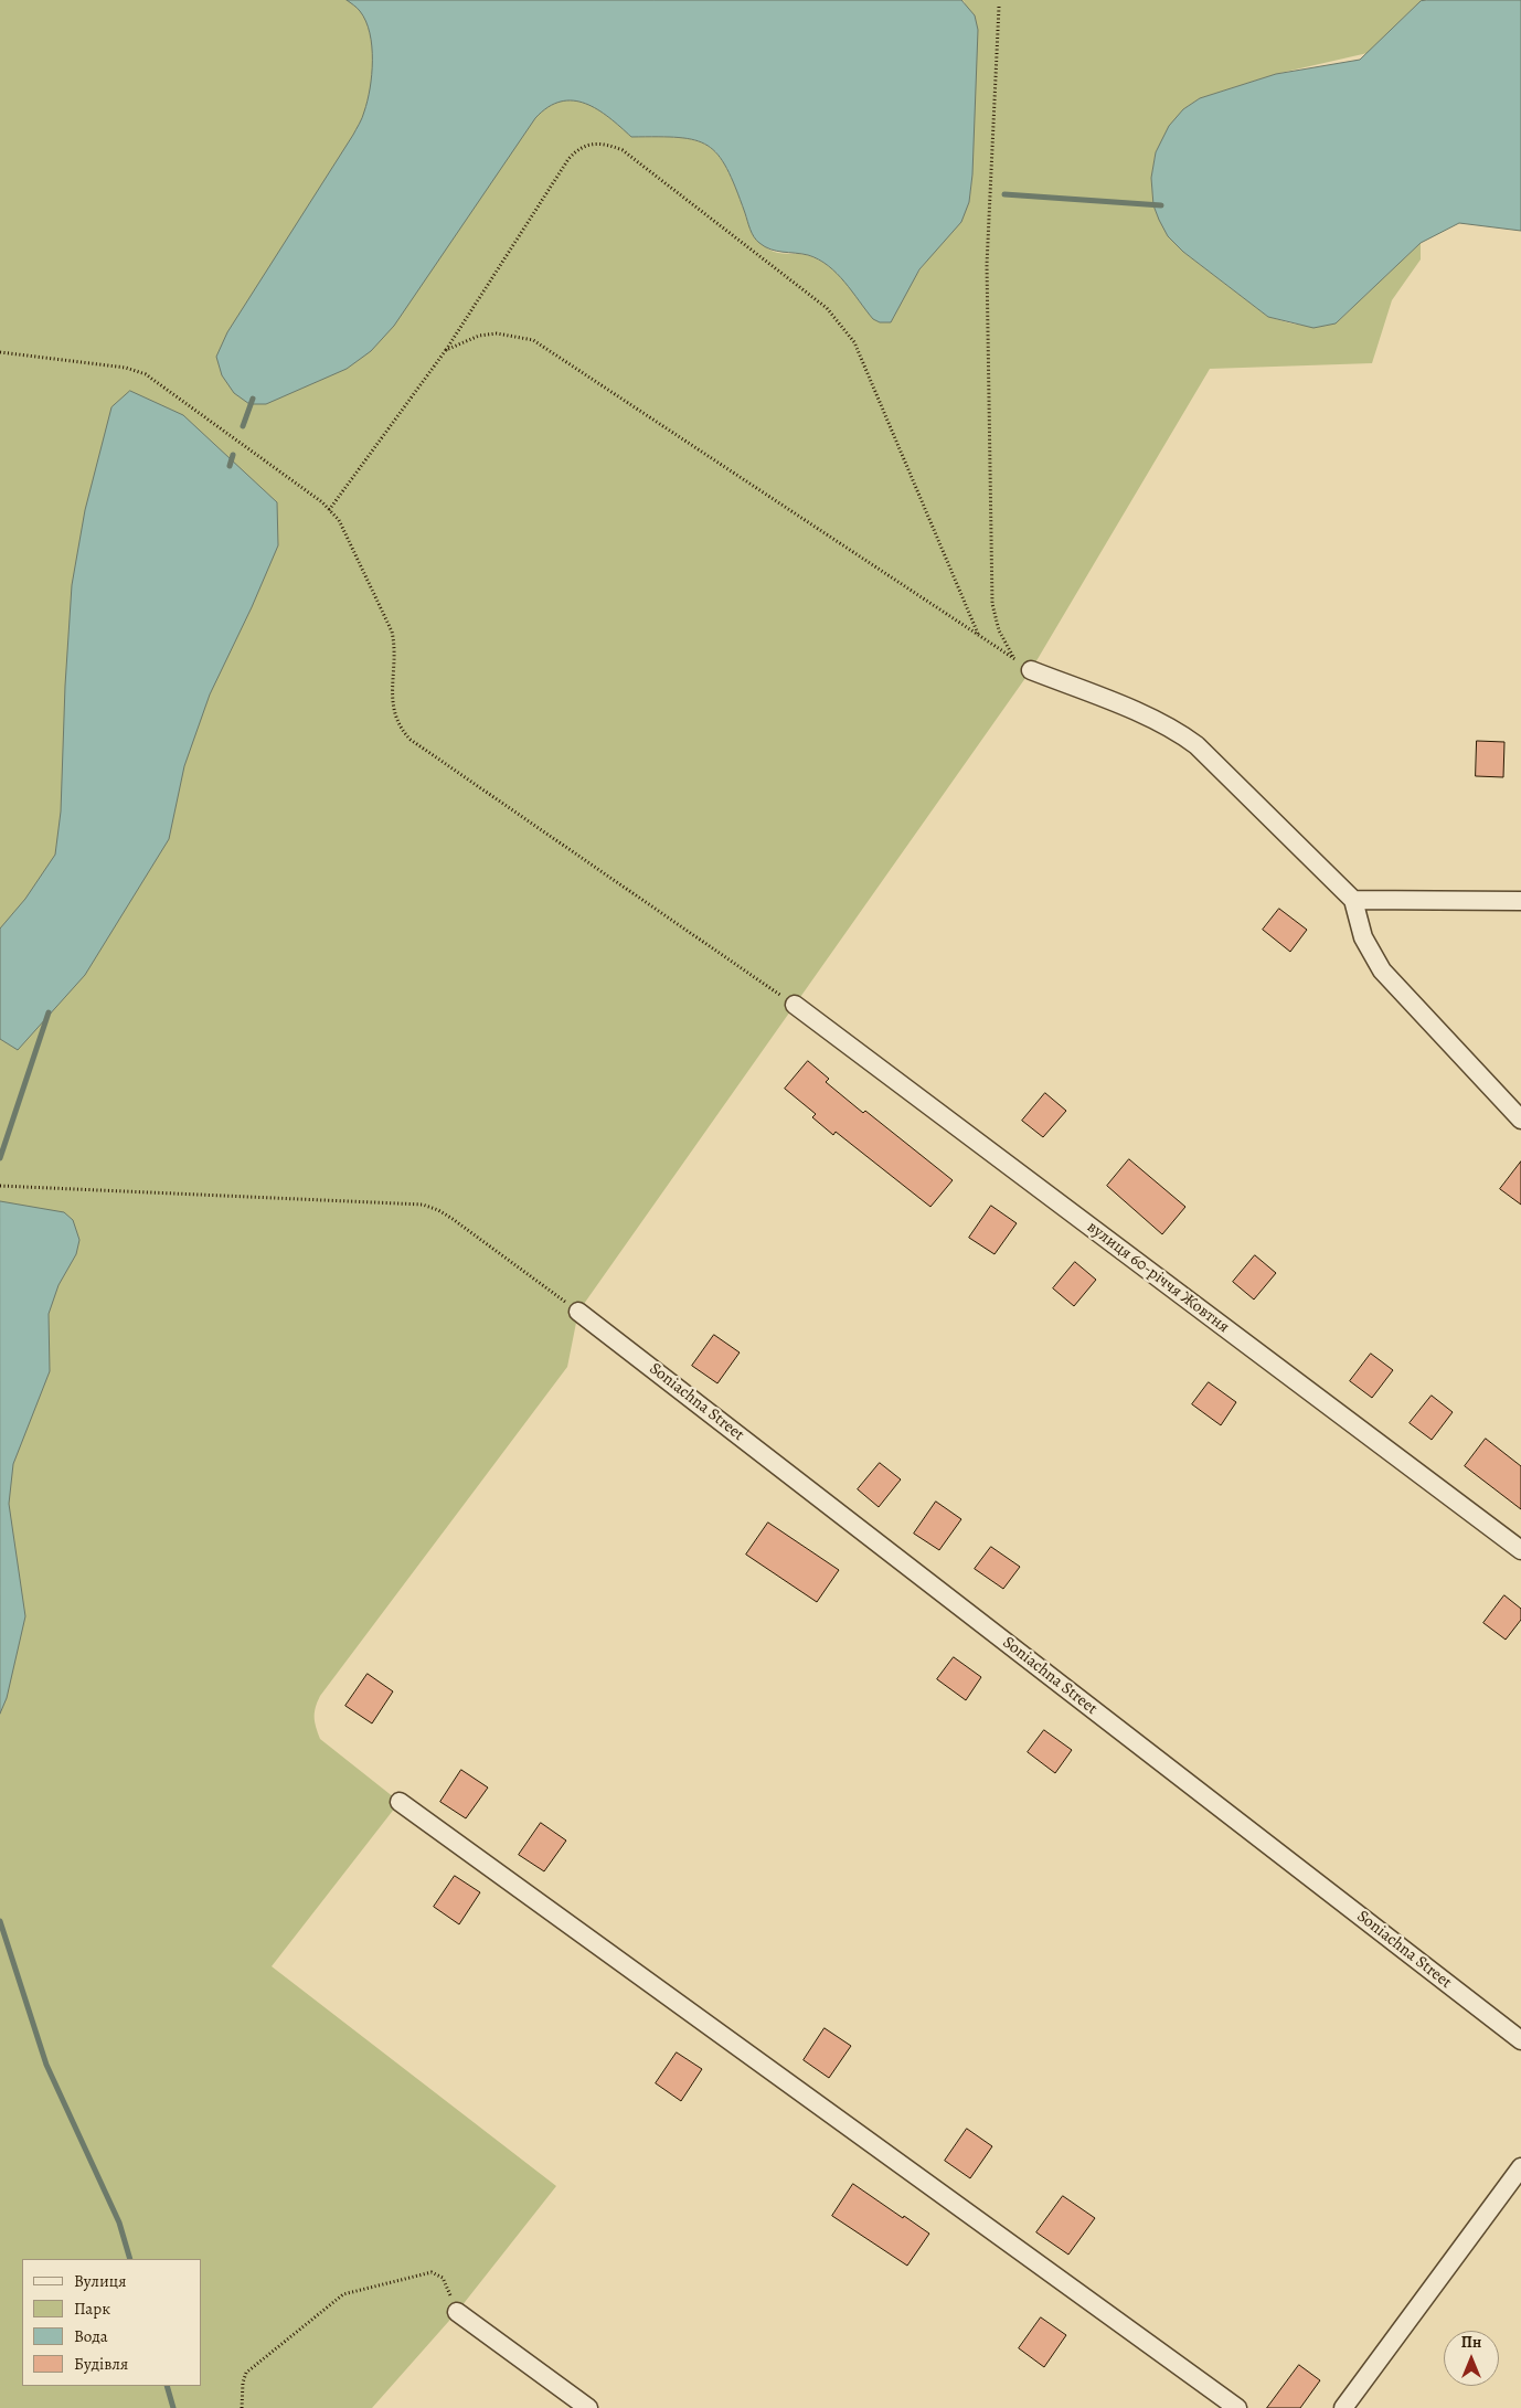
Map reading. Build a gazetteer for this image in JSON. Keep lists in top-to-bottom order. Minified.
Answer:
{"streets":{"street":["вулиця 60-річчя Жовтня","Soniachna Street"]},"legend":["Вулиця","Парк","Вода","Будівля"],"north":"top"}
